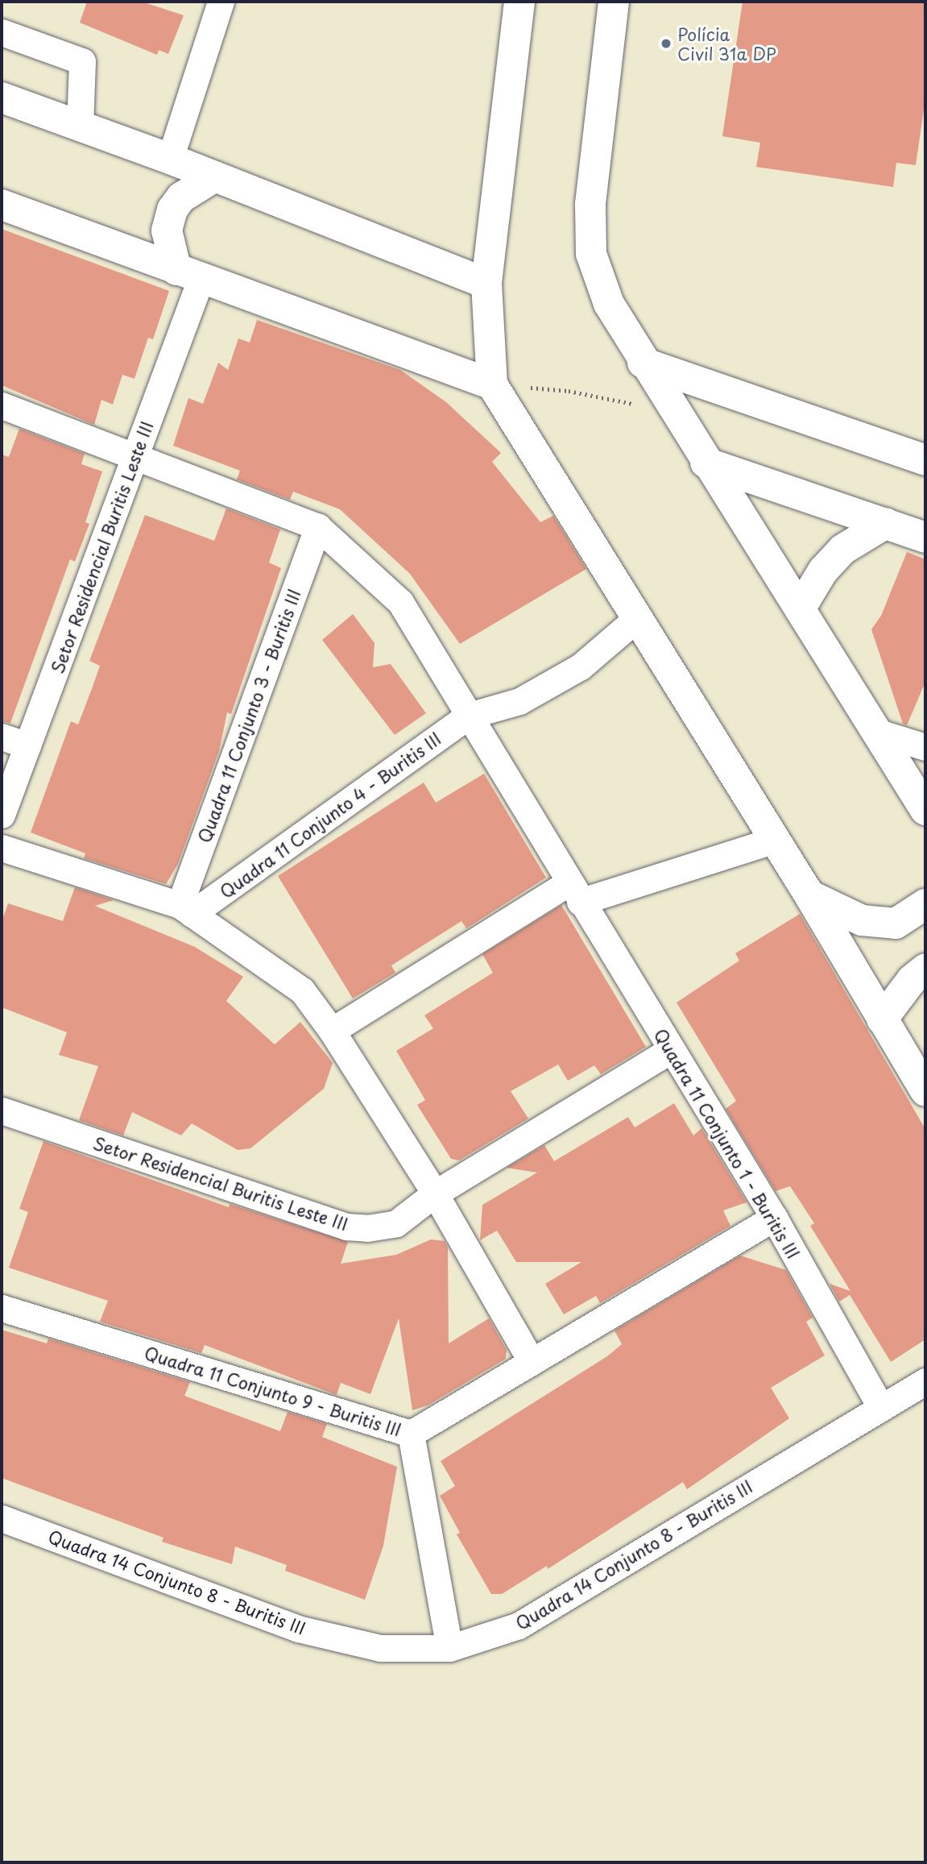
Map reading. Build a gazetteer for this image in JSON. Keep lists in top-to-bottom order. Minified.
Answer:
{"streets":{"street":["Setor Residencial Buritis Leste III","Quadra 11 Conjunto 3 - Buritis III","Quadra 11 Conjunto 4 - Buritis III","Quadra 11 Conjunto 1 - Buritis III","Quadra 11 Conjunto 9 - Buritis III","Quadra 14 Conjunto 8 - Buritis III"]},"crossings":[["Setor Residencial Buritis Leste III","Quadra 11 Conjunto 1 - Buritis III"],["Quadra 11 Conjunto 3 - Buritis III","Quadra 11 Conjunto 4 - Buritis III"],["Quadra 11 Conjunto 1 - Buritis III","Quadra 11 Conjunto 9 - Buritis III"],["Quadra 11 Conjunto 1 - Buritis III","Quadra 14 Conjunto 8 - Buritis III"]],"places":["Polícia Civil 31a DP"]}
